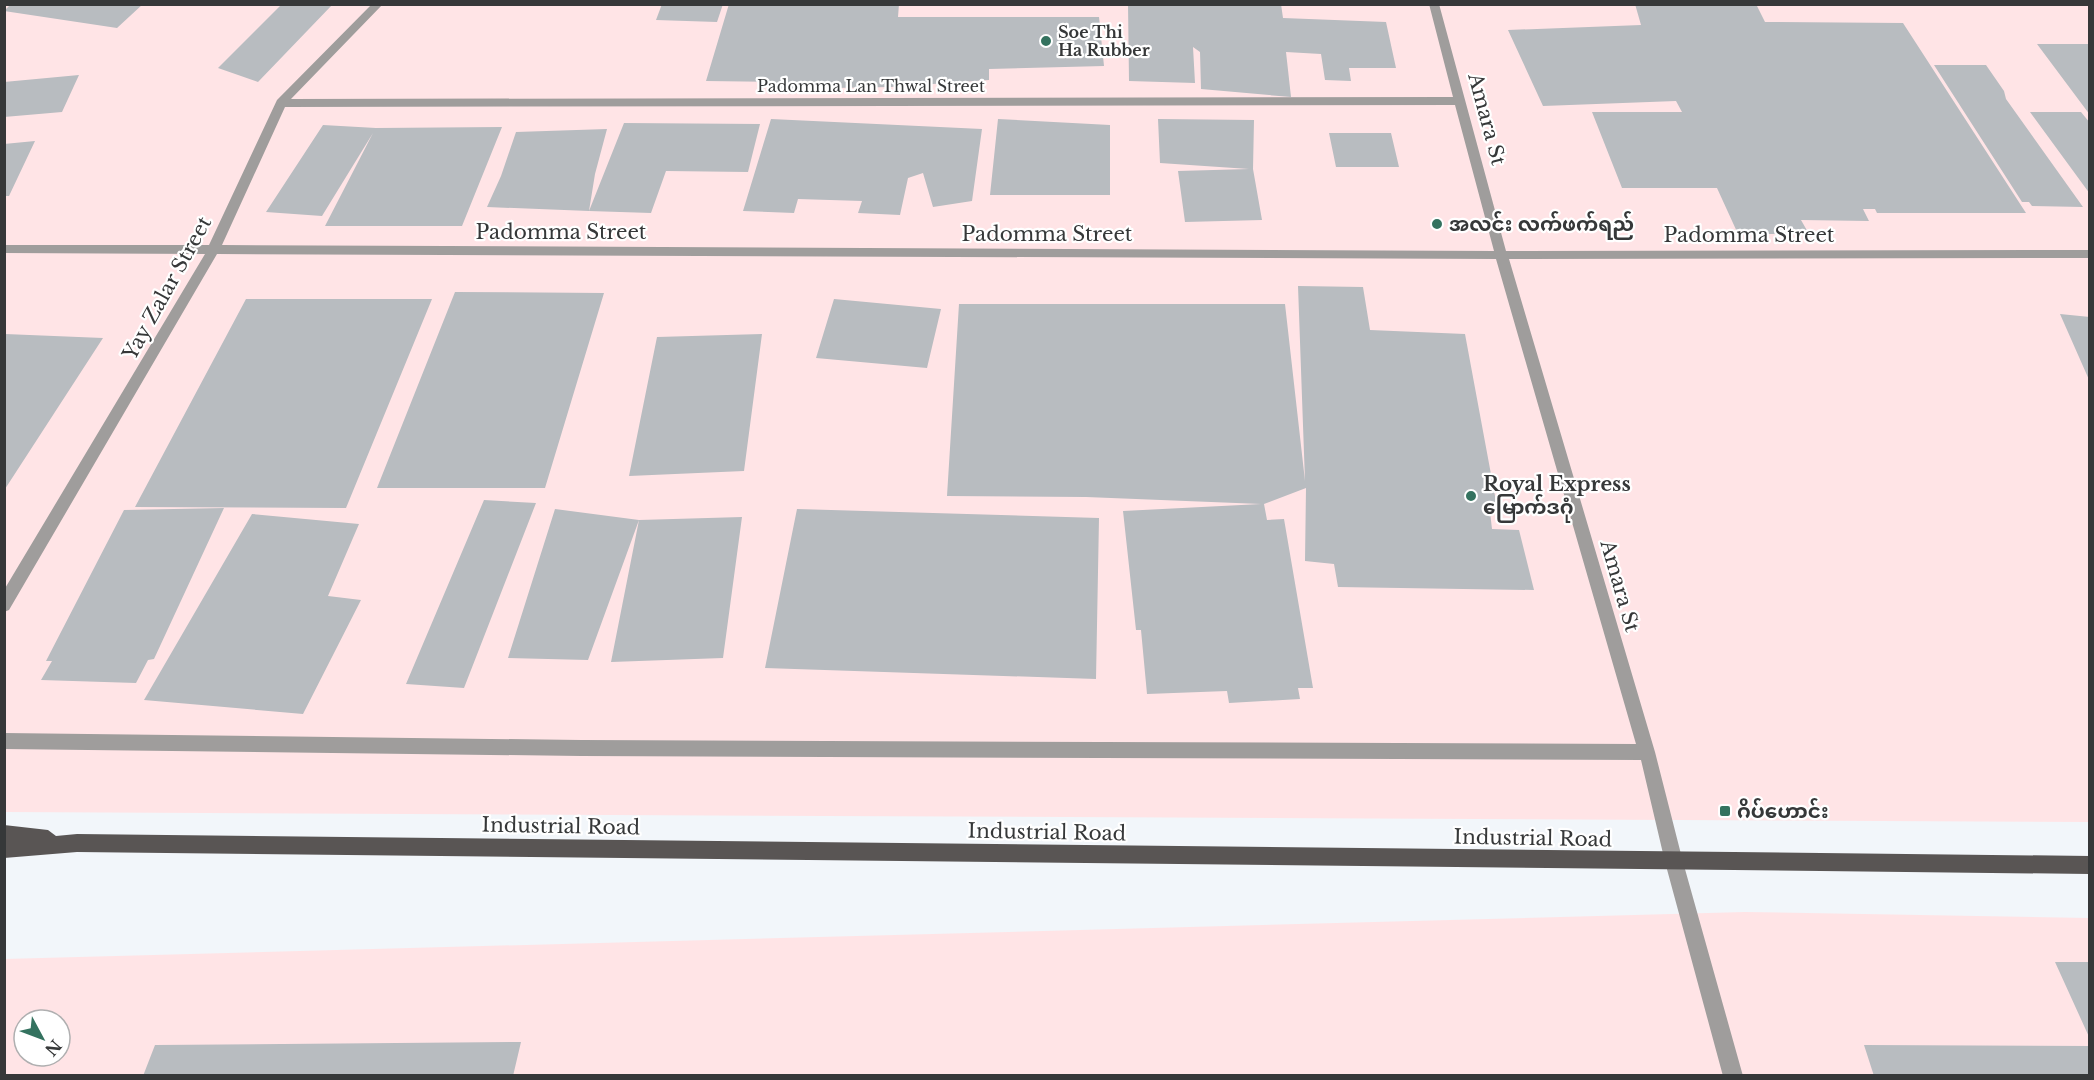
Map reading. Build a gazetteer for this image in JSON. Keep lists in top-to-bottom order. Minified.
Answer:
{"streets":{"main road":["Industrial Road"],"street":["Padomma Lan Thwal Street","Amara St","Padomma Street","Yay Zalar Street"]},"crossings":[["Padomma Lan Thwal Street","Amara St"],["Padomma Lan Thwal Street","Yay Zalar Street"],["Amara St","Padomma Street"],["Amara St","Industrial Road"],["Padomma Street","Yay Zalar Street"]],"places":{"other":["Soe Thi Ha Rubber","အလင်း လက်ဖက်ရည်","Royal Express မြောက်ဒဂုံ"],"transit":["ဂိပ်ဟောင်း"]},"north":"bottom right"}
